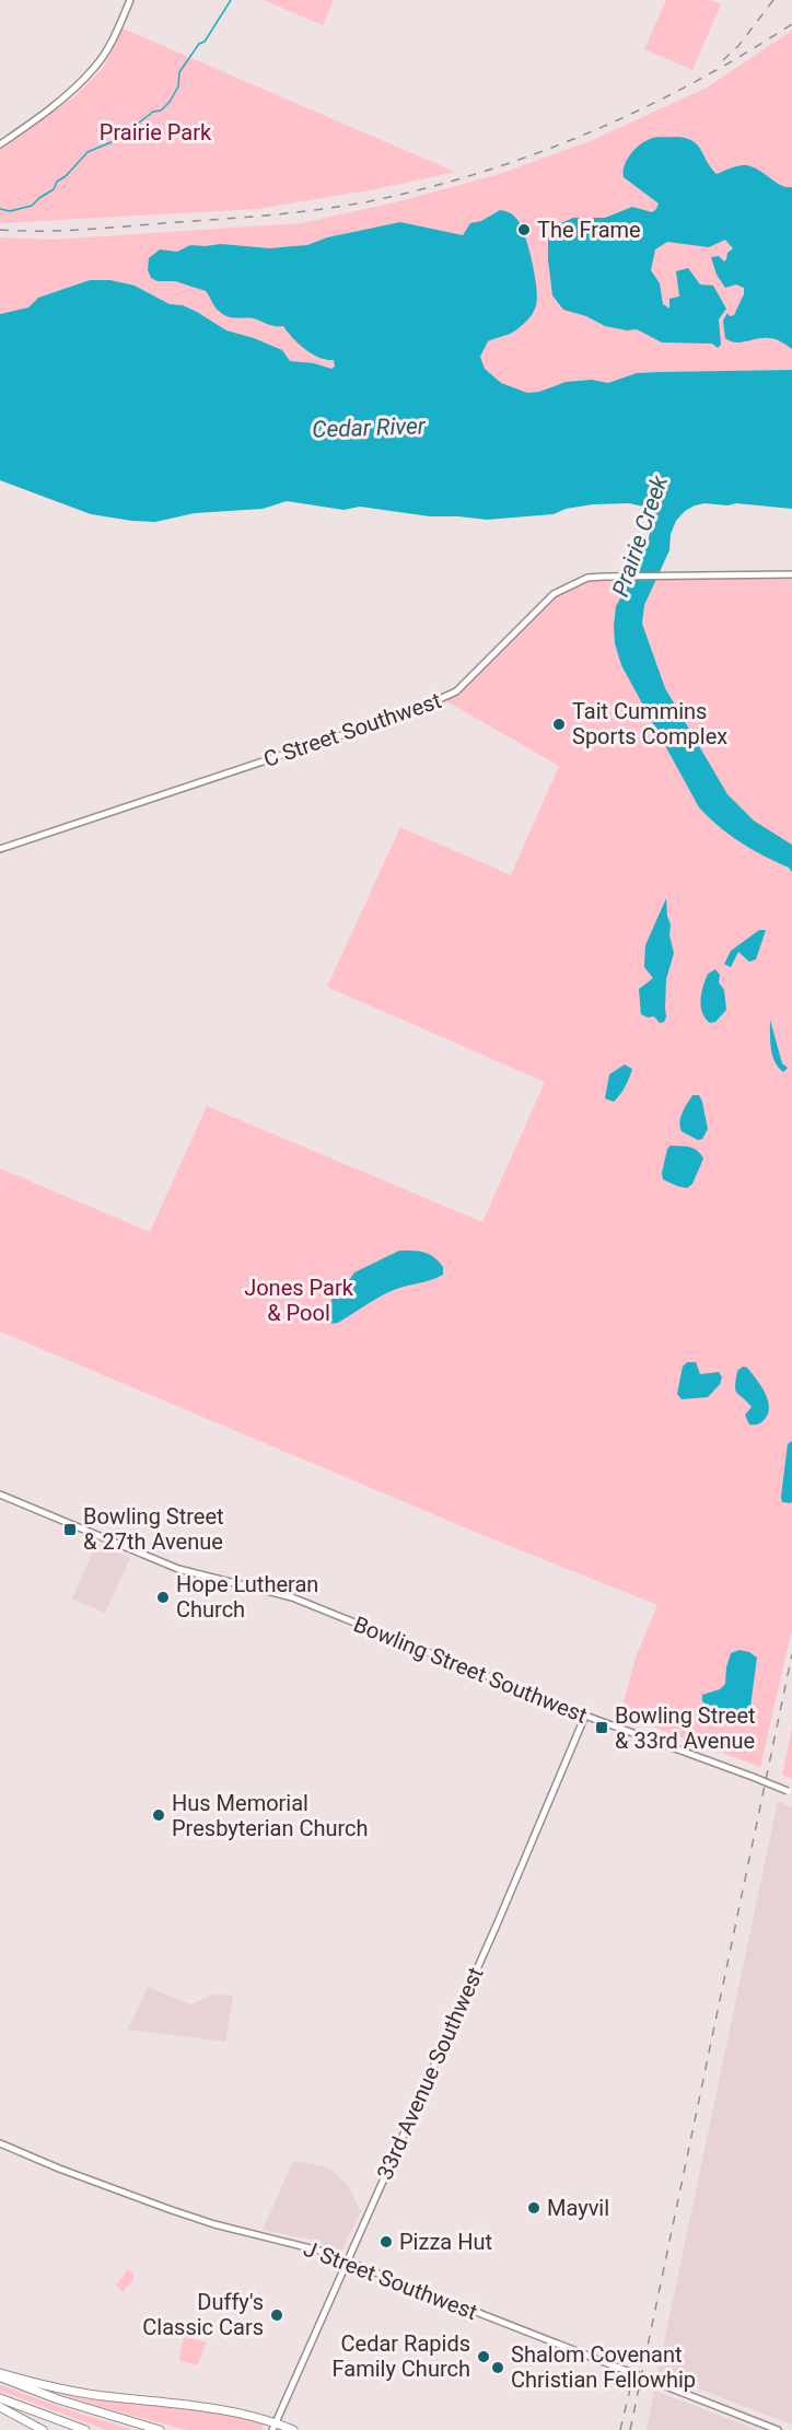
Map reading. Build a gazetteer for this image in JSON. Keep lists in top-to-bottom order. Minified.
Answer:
{"streets":{"street":["C Street Southwest","Bowling Street Southwest","33rd Avenue Southwest","J Street Southwest"]},"crossings":[["Bowling Street Southwest","33rd Avenue Southwest"],["33rd Avenue Southwest","J Street Southwest"]],"water":["Cedar River","Prairie Creek"],"parks":["Prairie Park","Jones Park & Pool"],"places":{"other":["The Frame","Tait Cummins Sports Complex","Hope Lutheran Church","Hus Memorial Presbyterian Church","Mayvil","Pizza Hut","Duffy's Classic Cars","Cedar Rapids Family Church","Shalom Covenant Christian Fellowhip"],"transit":["Bowling Street & 27th Avenue","Bowling Street & 33rd Avenue"]}}
